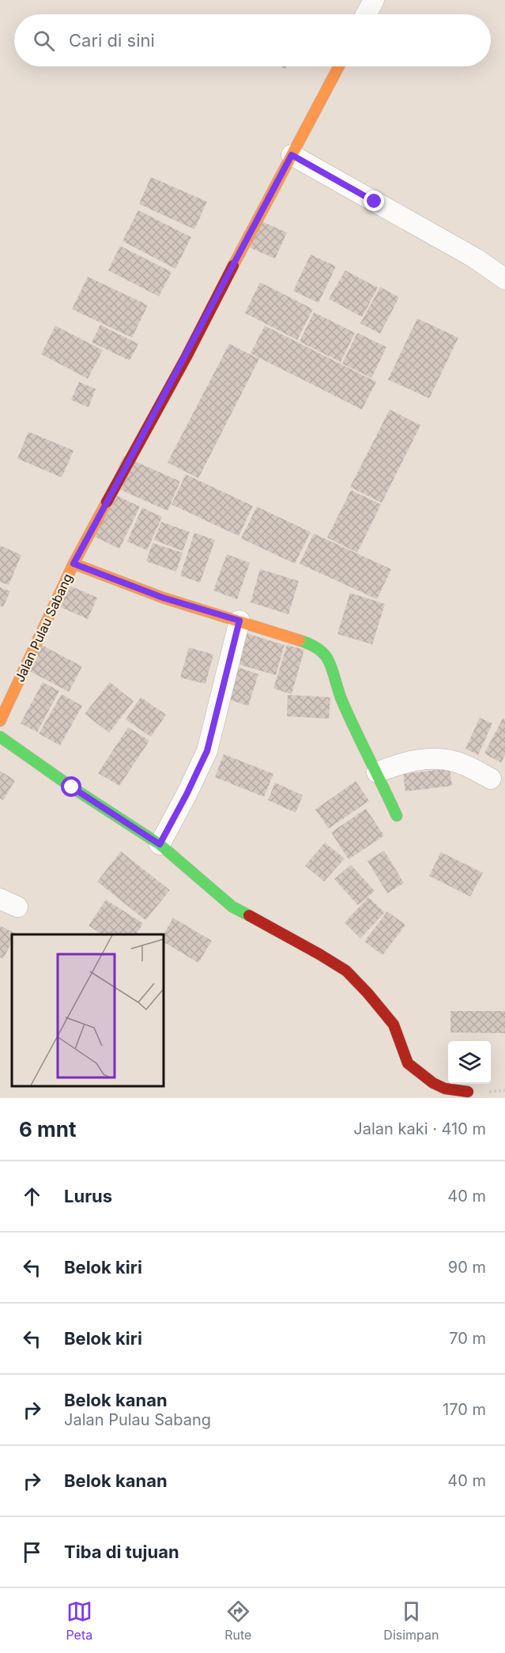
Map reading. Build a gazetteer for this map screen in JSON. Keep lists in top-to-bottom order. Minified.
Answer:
{"streets":{"street":["Jalan Pulau Sabang"]},"page":{"search":"Cari di sini","heading":["6 mnt","Jalan kaki · 410 m"],"list":[["Lurus","40 m"],["Belok kiri","90 m"],["Belok kiri","70 m"],["Belok kanan","Jalan Pulau Sabang","170 m"],["Belok kanan","40 m"],"Tiba di tujuan"],"nav":["Peta","Rute","Disimpan"]}}
